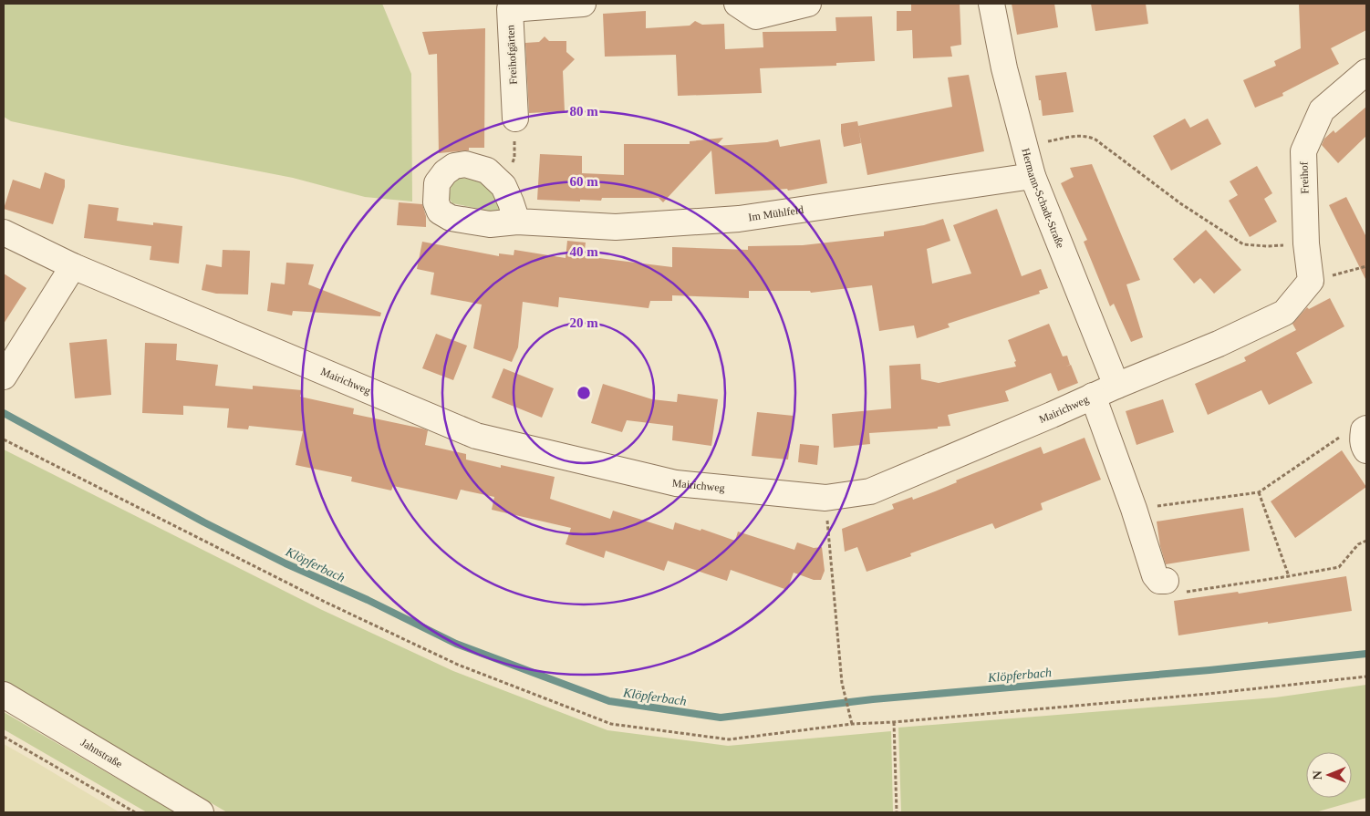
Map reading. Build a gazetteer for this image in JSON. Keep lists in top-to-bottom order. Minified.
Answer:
{"streets":{"street":["Freihofgärten","Freihof","Hermann-Schadt-Straße","Im Mühlfeld","Mairichweg","Jahnstraße"]},"crossings":[["Freihof","Mairichweg"],["Hermann-Schadt-Straße","Im Mühlfeld"],["Hermann-Schadt-Straße","Mairichweg"]],"water":["Klöpferbach"],"north":"left","rings":["80 m","60 m","40 m","20 m"]}
